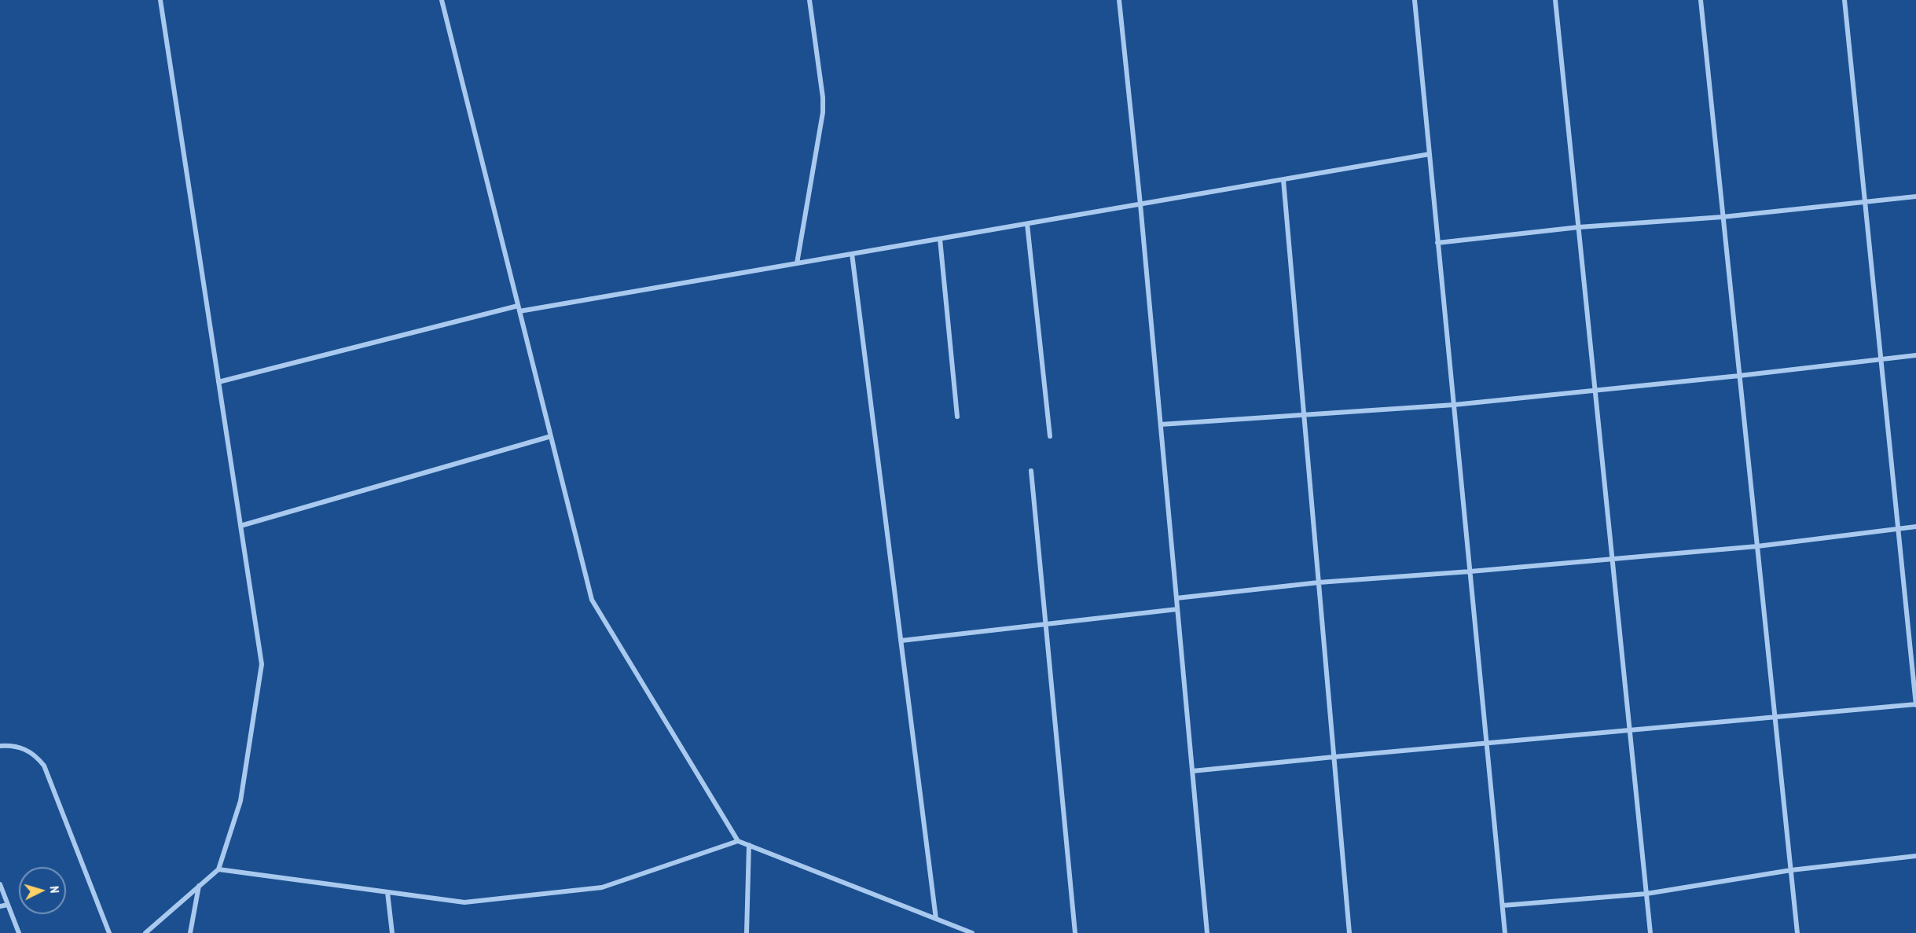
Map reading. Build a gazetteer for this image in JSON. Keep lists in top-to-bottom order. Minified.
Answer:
{"north":"right"}
